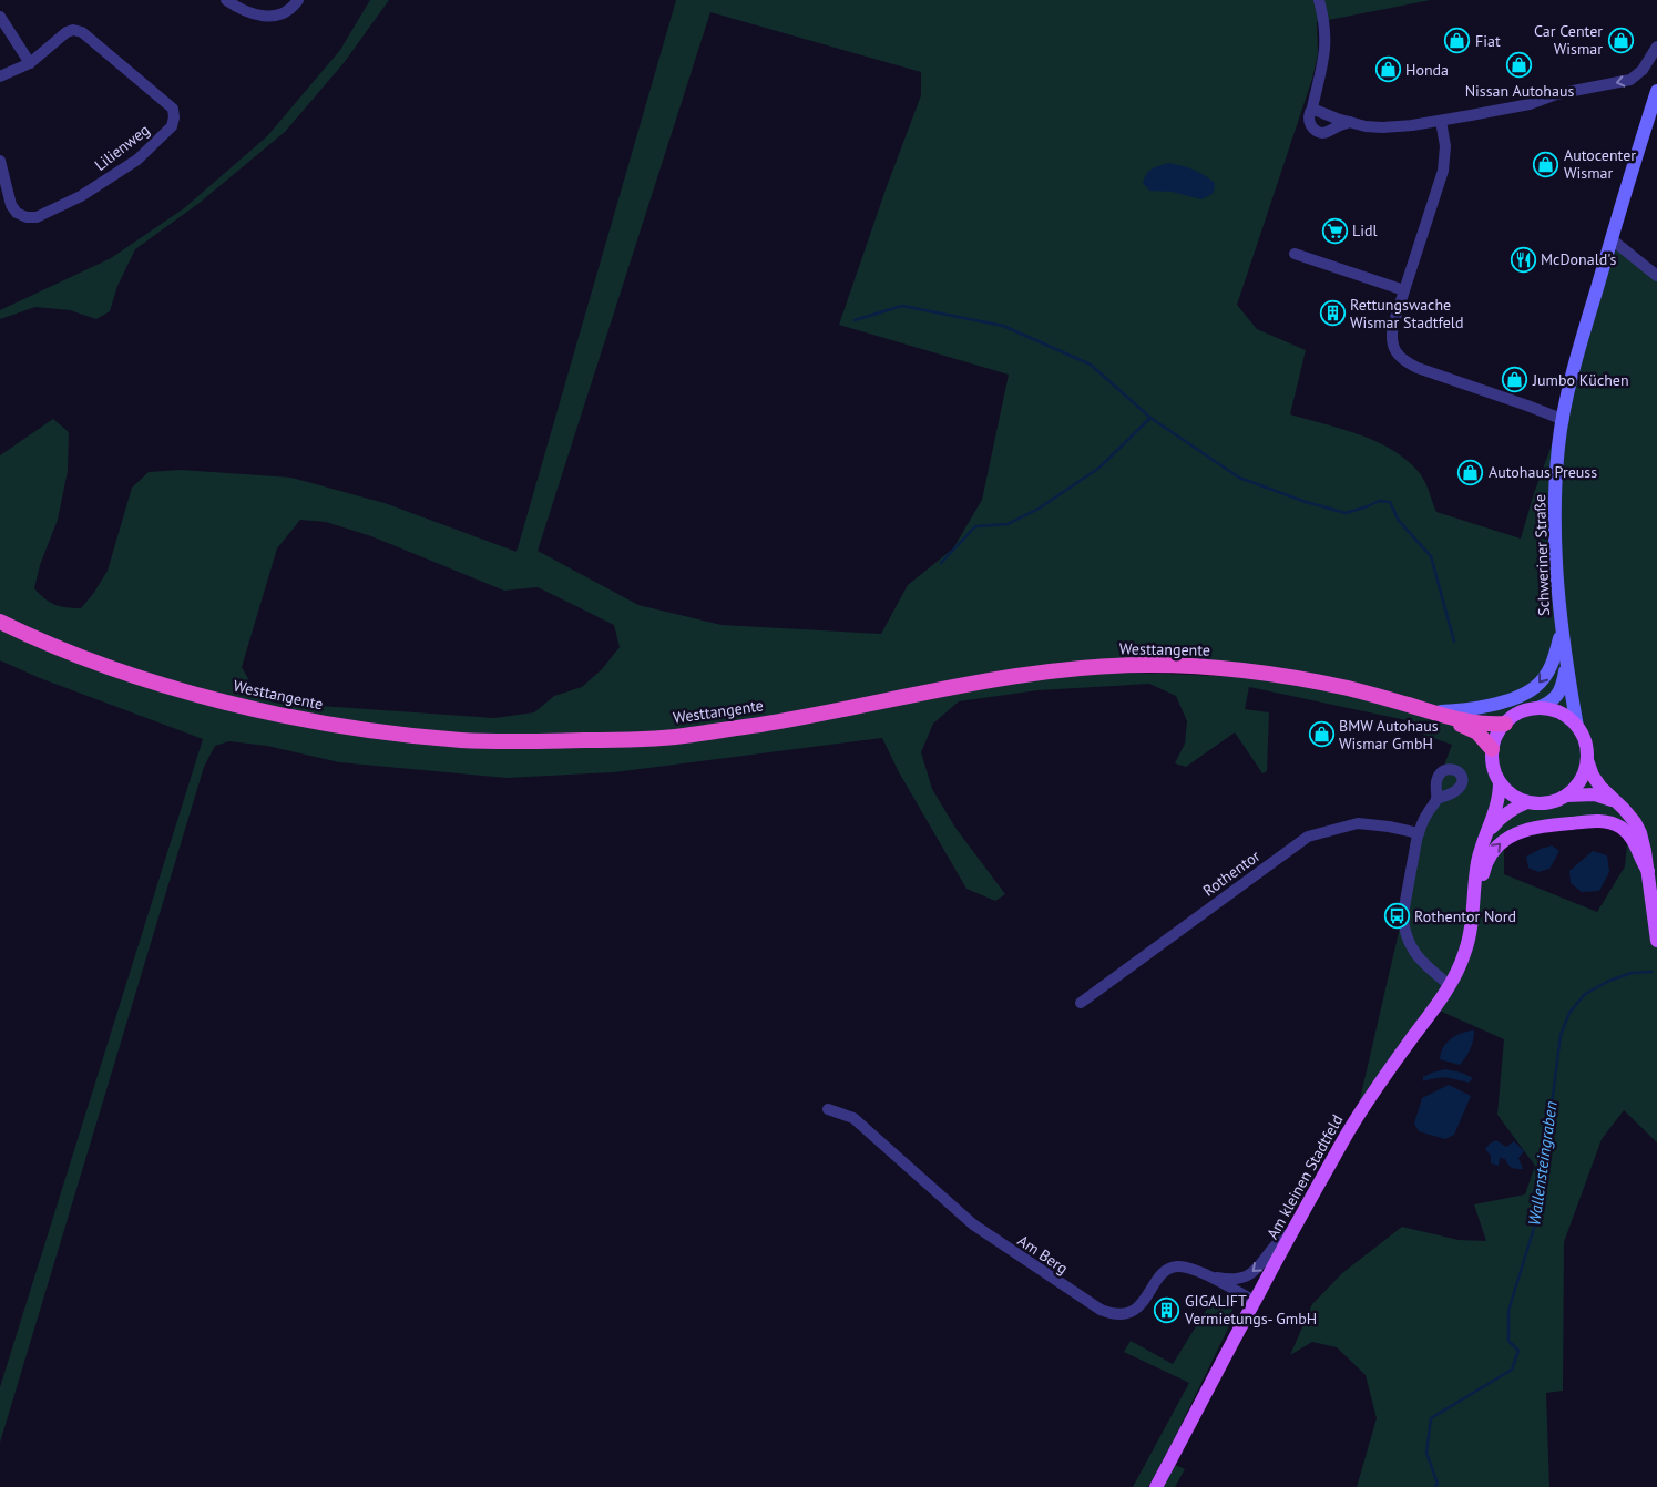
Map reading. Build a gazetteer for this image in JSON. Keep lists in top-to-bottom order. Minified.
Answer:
{"streets":{"highway":["Westtangente"],"main road":["Schweriner Straße","Am kleinen Stadtfeld"],"street":["Lilienweg","Rothentor","Am Berg"]},"crossings":[["Schweriner Straße","Westtangente"],["Am kleinen Stadtfeld","Am Berg"]],"water":["Wallensteingraben"],"places":{"shop":["Car Center Wismar","Fiat","Nissan Autohaus","Honda","Autocenter Wismar","Jumbo Küchen","Autohaus Preuss","BMW Autohaus Wismar GmbH"],"supermarket":["Lidl"],"restaurant":["McDonald's"],"building":["Rettungswache Wismar Stadtfeld","GIGALIFT Vermietungs- GmbH"],"bus stop":["Rothentor Nord"]}}
